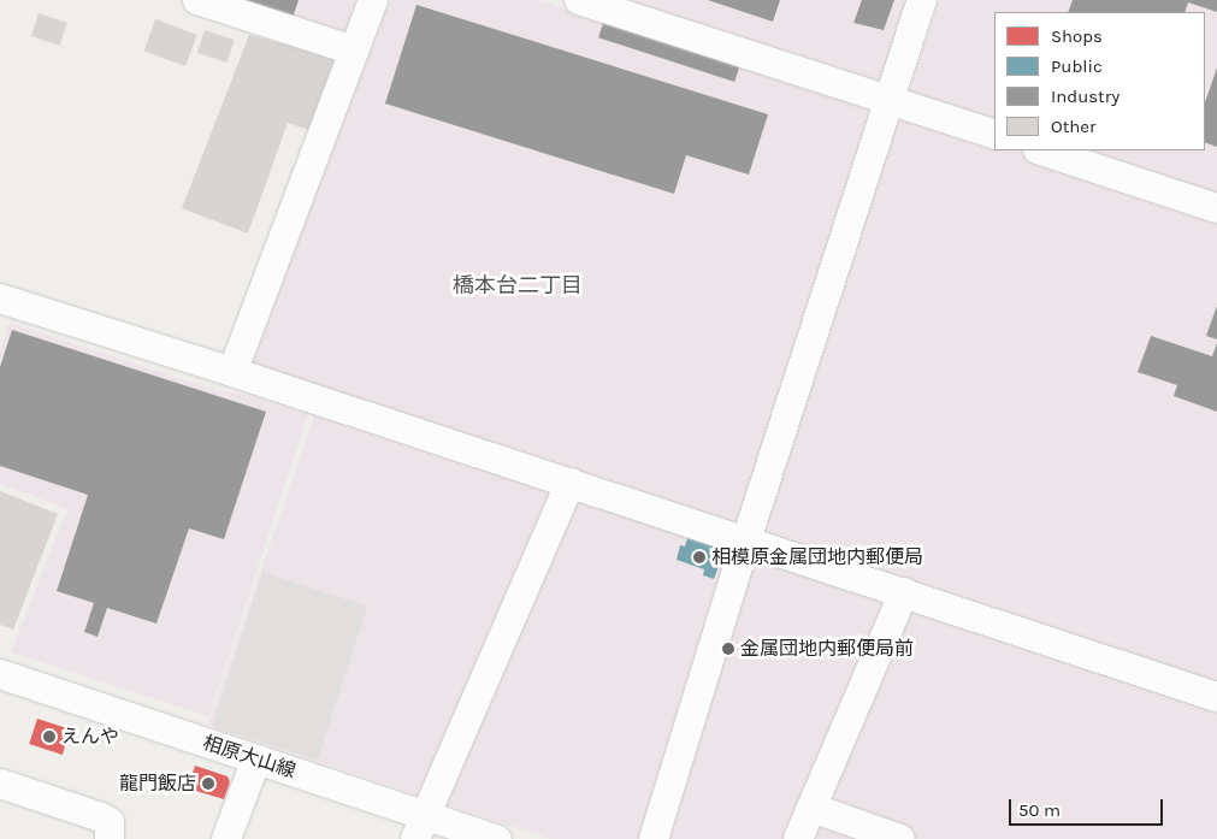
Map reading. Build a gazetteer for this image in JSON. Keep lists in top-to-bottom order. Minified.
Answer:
{"streets":{"street":["相原大山線"]},"districts":["橋本台二丁目"],"places":["相模原金属団地内郵便局","金属団地内郵便局前","えんや","龍門飯店"],"legend":["Shops","Public","Industry","Other"],"scale_bar":"50 m"}
